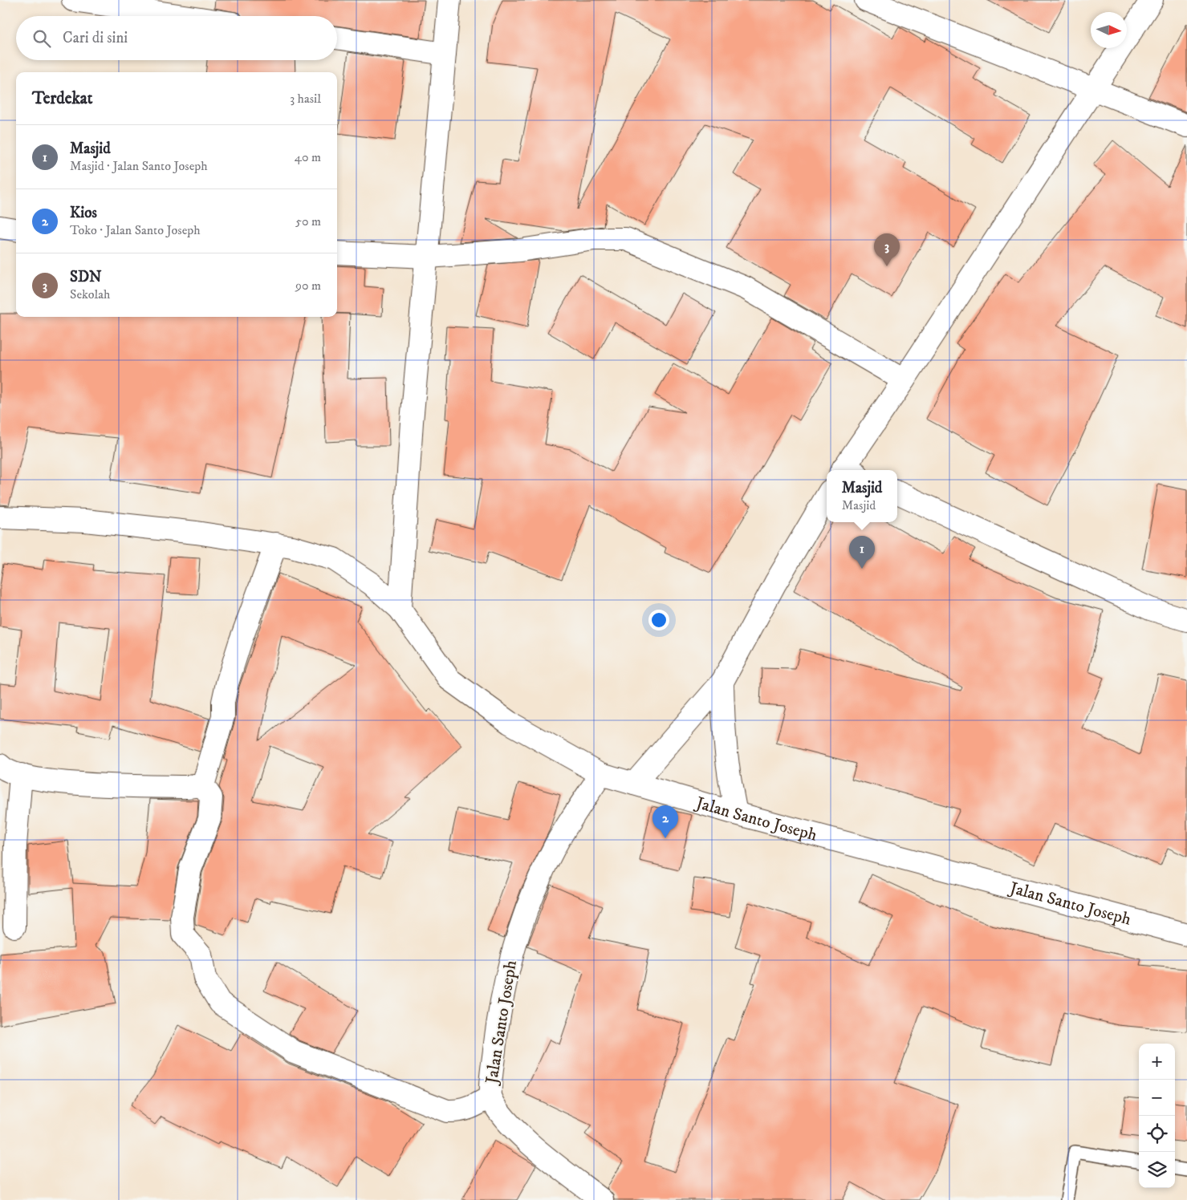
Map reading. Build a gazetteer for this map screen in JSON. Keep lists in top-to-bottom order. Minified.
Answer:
{"streets":{"street":["Jalan Santo Joseph"]},"north":"right","page":{"search":"Cari di sini","heading":["Terdekat","3 hasil"],"list":[{"mark":"1","name":"Masjid","note":"Masjid · Jalan Santo Joseph","value":"40 m"},{"mark":"2","name":"Kios","note":"Toko · Jalan Santo Joseph","value":"50 m"},{"mark":"3","name":"SDN","note":"Sekolah","value":"90 m"}],"pins":["3","1","2"],"popup":["Masjid","Masjid"],"map_buttons":["+","−"]}}
